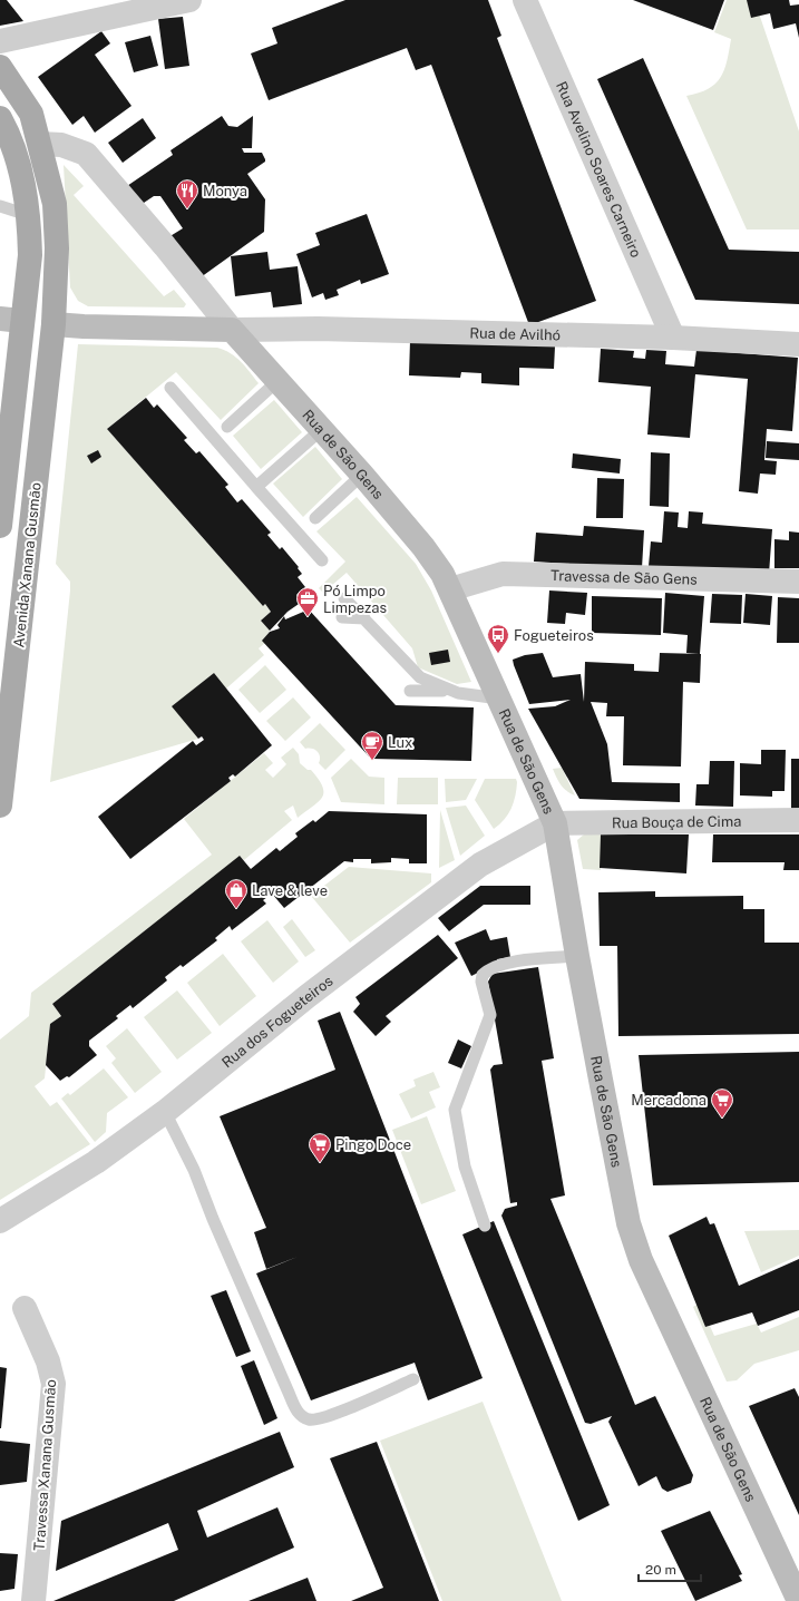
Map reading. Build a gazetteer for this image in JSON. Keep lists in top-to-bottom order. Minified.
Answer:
{"streets":{"main road":["Rua de São Gens","Avenida Xanana Gusmão"],"street":["Rua Avelino Soares Carneiro","Rua de Avilhó","Travessa de São Gens","Rua Bouça de Cima","Rua dos Fogueteiros","Travessa Xanana Gusmão"]},"crossings":[["Rua Avelino Soares Carneiro","Rua de Avilhó"],["Rua de Avilhó","Rua de São Gens"],["Rua de São Gens","Avenida Xanana Gusmão"],["Rua de São Gens","Travessa de São Gens"],["Rua de São Gens","Rua Bouça de Cima"],["Rua de São Gens","Rua dos Fogueteiros"],["Rua Bouça de Cima","Rua dos Fogueteiros"]],"places":{"restaurant":["Monya"],"office":["Pó Limpo Limpezas"],"bus stop":["Fogueteiros"],"cafe":["Lux"],"shop":["Lave & leve"],"supermarket":["Mercadona","Pingo Doce"]},"scale_bar":"20 m"}
